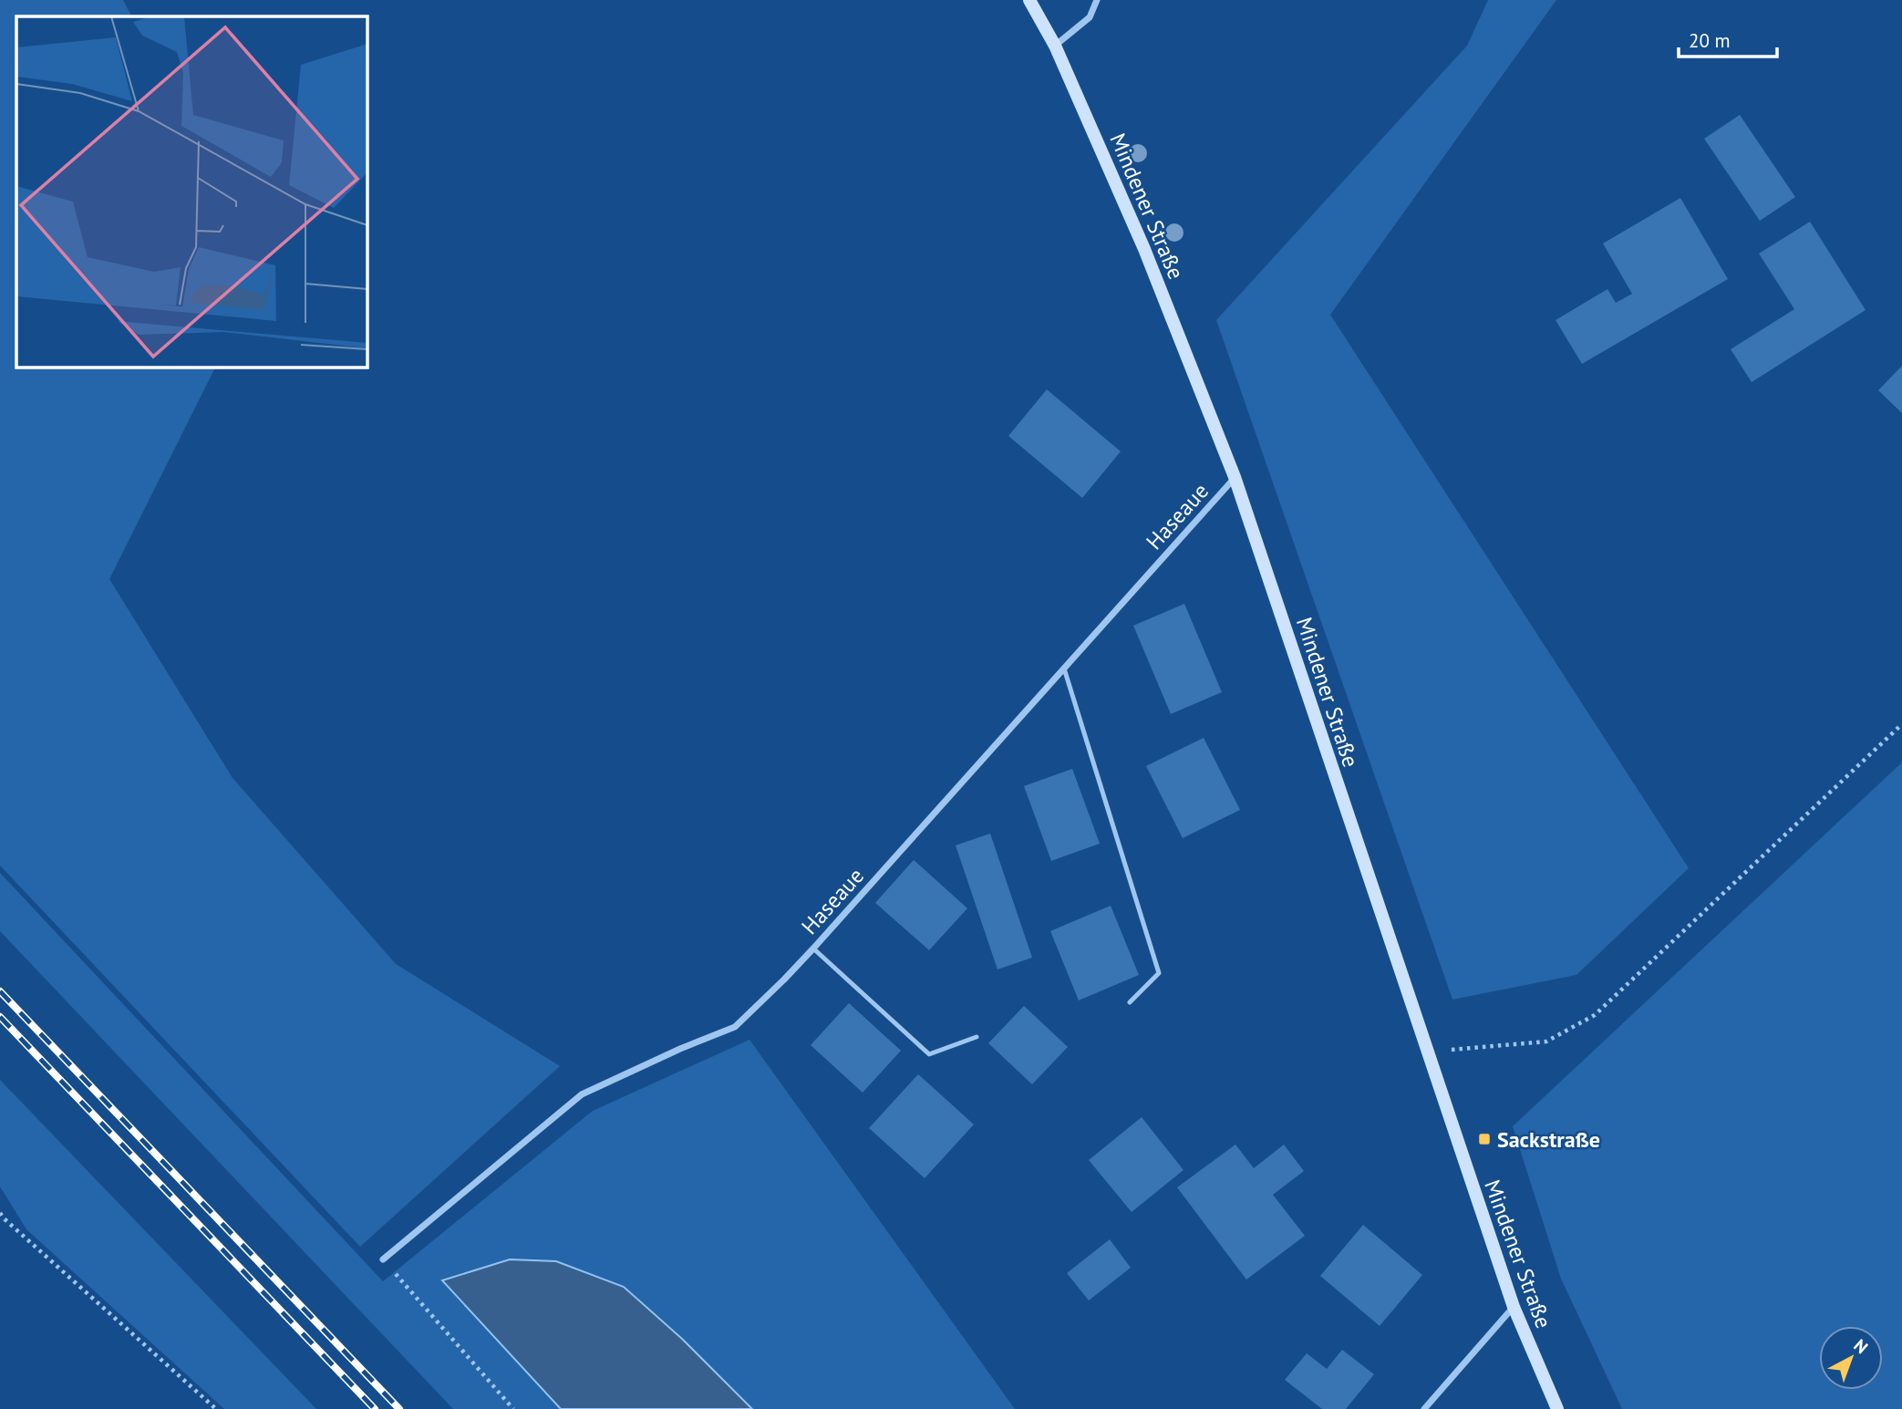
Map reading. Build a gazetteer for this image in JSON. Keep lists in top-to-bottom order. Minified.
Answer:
{"streets":{"main road":["Mindener Straße"],"street":["Haseaue"]},"crossings":[["Mindener Straße","Haseaue"]],"places":{"transit":["Sackstraße"]},"scale_bar":"20 m","north":"top right"}
